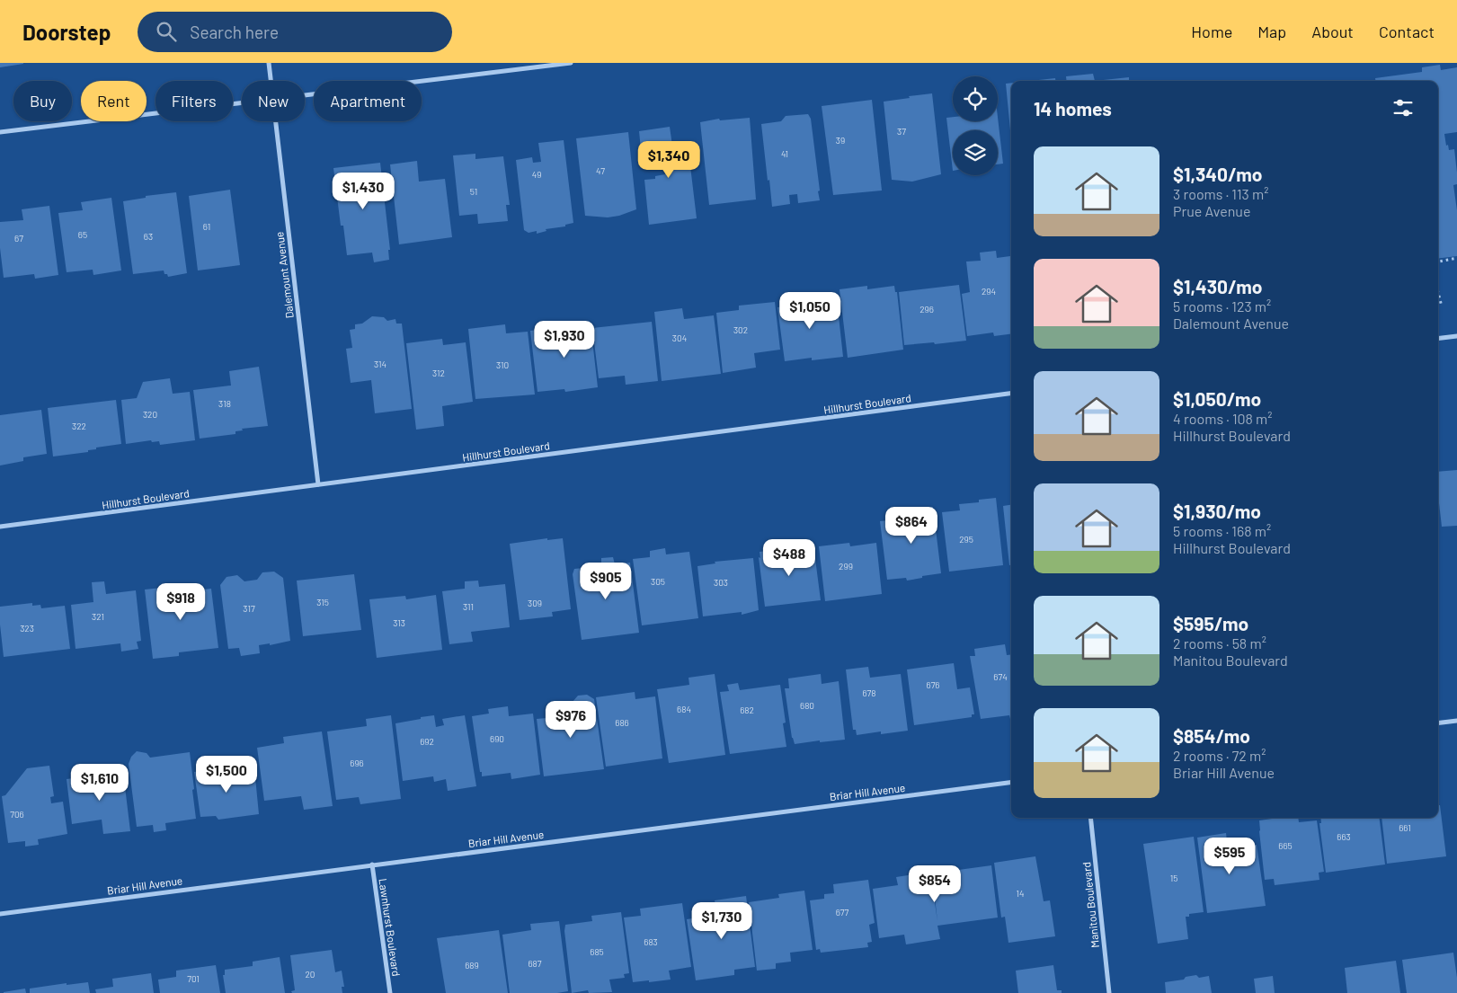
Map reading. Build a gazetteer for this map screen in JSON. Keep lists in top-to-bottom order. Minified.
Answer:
{"streets":{"street":["Dalemount Avenue","Hillhurst Boulevard","Briar Hill Avenue","Manitou Boulevard","Lawnhurst Boulevard"]},"crossings":[["Dalemount Avenue","Hillhurst Boulevard"],["Briar Hill Avenue","Lawnhurst Boulevard"]],"house_numbers":["37","39","41","47","49","51","61","65","63","67","294","296","302","304","314","310","312","318","320","322","295","299","305","303","315","309","311","317","321","313","323","674","676","678","680","684","682","686","690","692","696","706","661","663","665","15","14","677","683","685","687","689","20","701"],"page":{"header":"Doorstep","search":"Search here","nav":["Home","Map","About","Contact"],"chip":["Buy","Rent","Filters","New","Apartment"],"heading":"14 homes","list":[{"name":"$1,340/mo","note":"3 rooms · 113 m² · Prue Avenue"},{"name":"$1,430/mo","note":"5 rooms · 123 m² · Dalemount Avenue"},{"name":"$1,050/mo","note":"4 rooms · 108 m² · Hillhurst Boulevard"},{"name":"$1,930/mo","note":"5 rooms · 168 m² · Hillhurst Boulevard"},{"name":"$595/mo","note":"2 rooms · 58 m² · Manitou Boulevard"},{"name":"$854/mo","note":"2 rooms · 72 m² · Briar Hill Avenue"}],"price":["$1,340","$1,430","$1,050","$1,930","$864","$488","$905","$918","$976","$1,500","$1,610","$595","$854","$1,730"]}}
